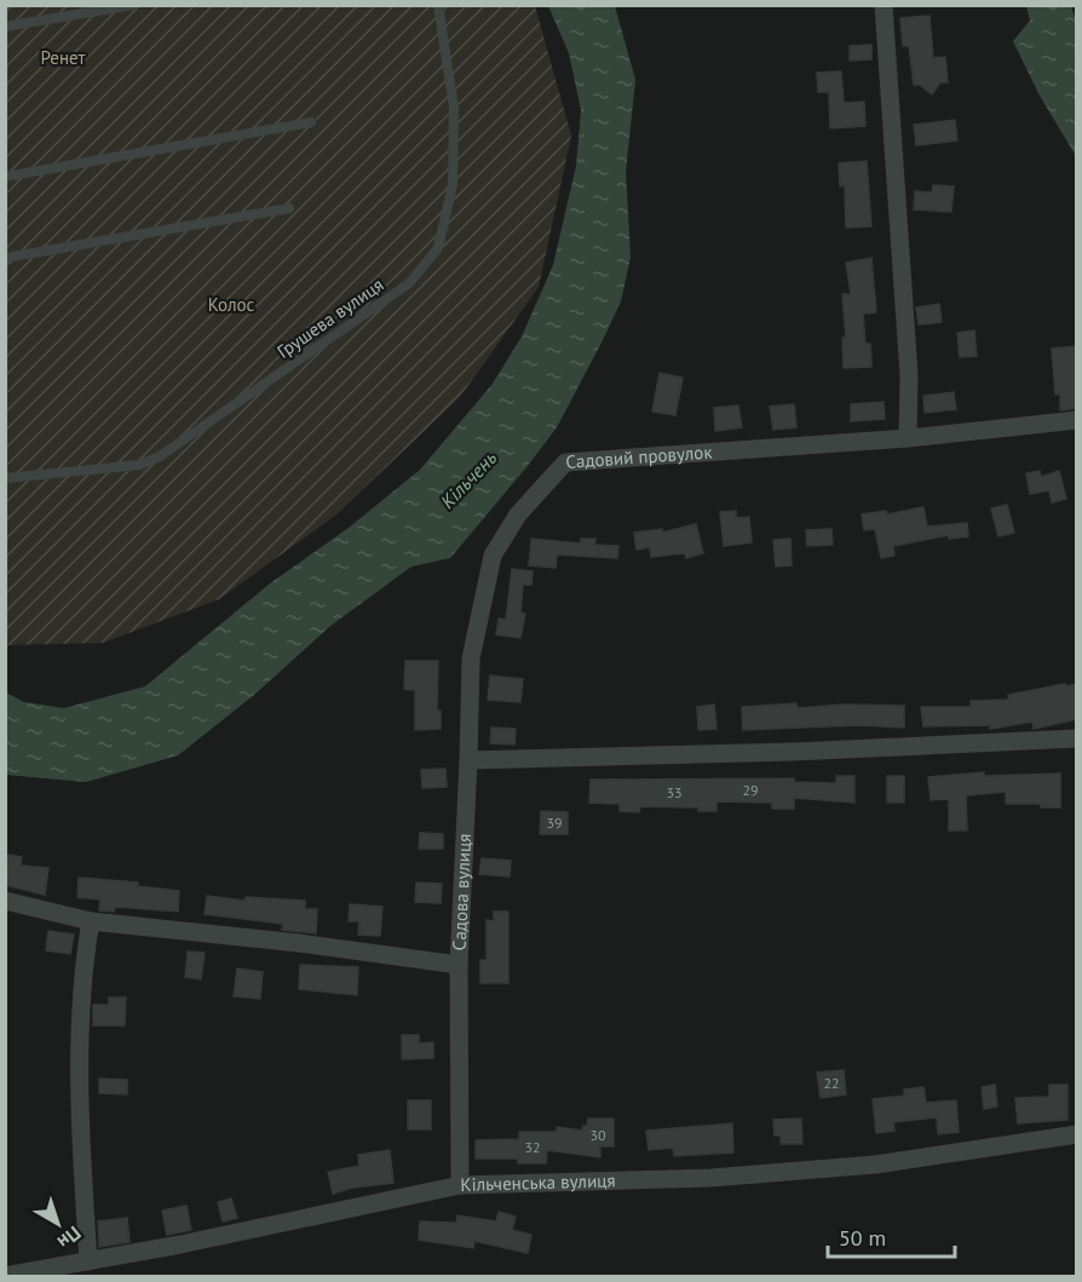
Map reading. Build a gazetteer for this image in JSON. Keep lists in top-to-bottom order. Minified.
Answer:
{"streets":{"street":["Садовий провулок","Садова вулиця","Кільченська вулиця"],"lane":["Грушева вулиця"]},"crossings":[["Садовий провулок","Садова вулиця"]],"water":["Кільчень"],"parks":["Ренет","Колос"],"house_numbers":["29","33","39","22","30","32"],"scale_bar":"50 m","north":"bottom right"}
